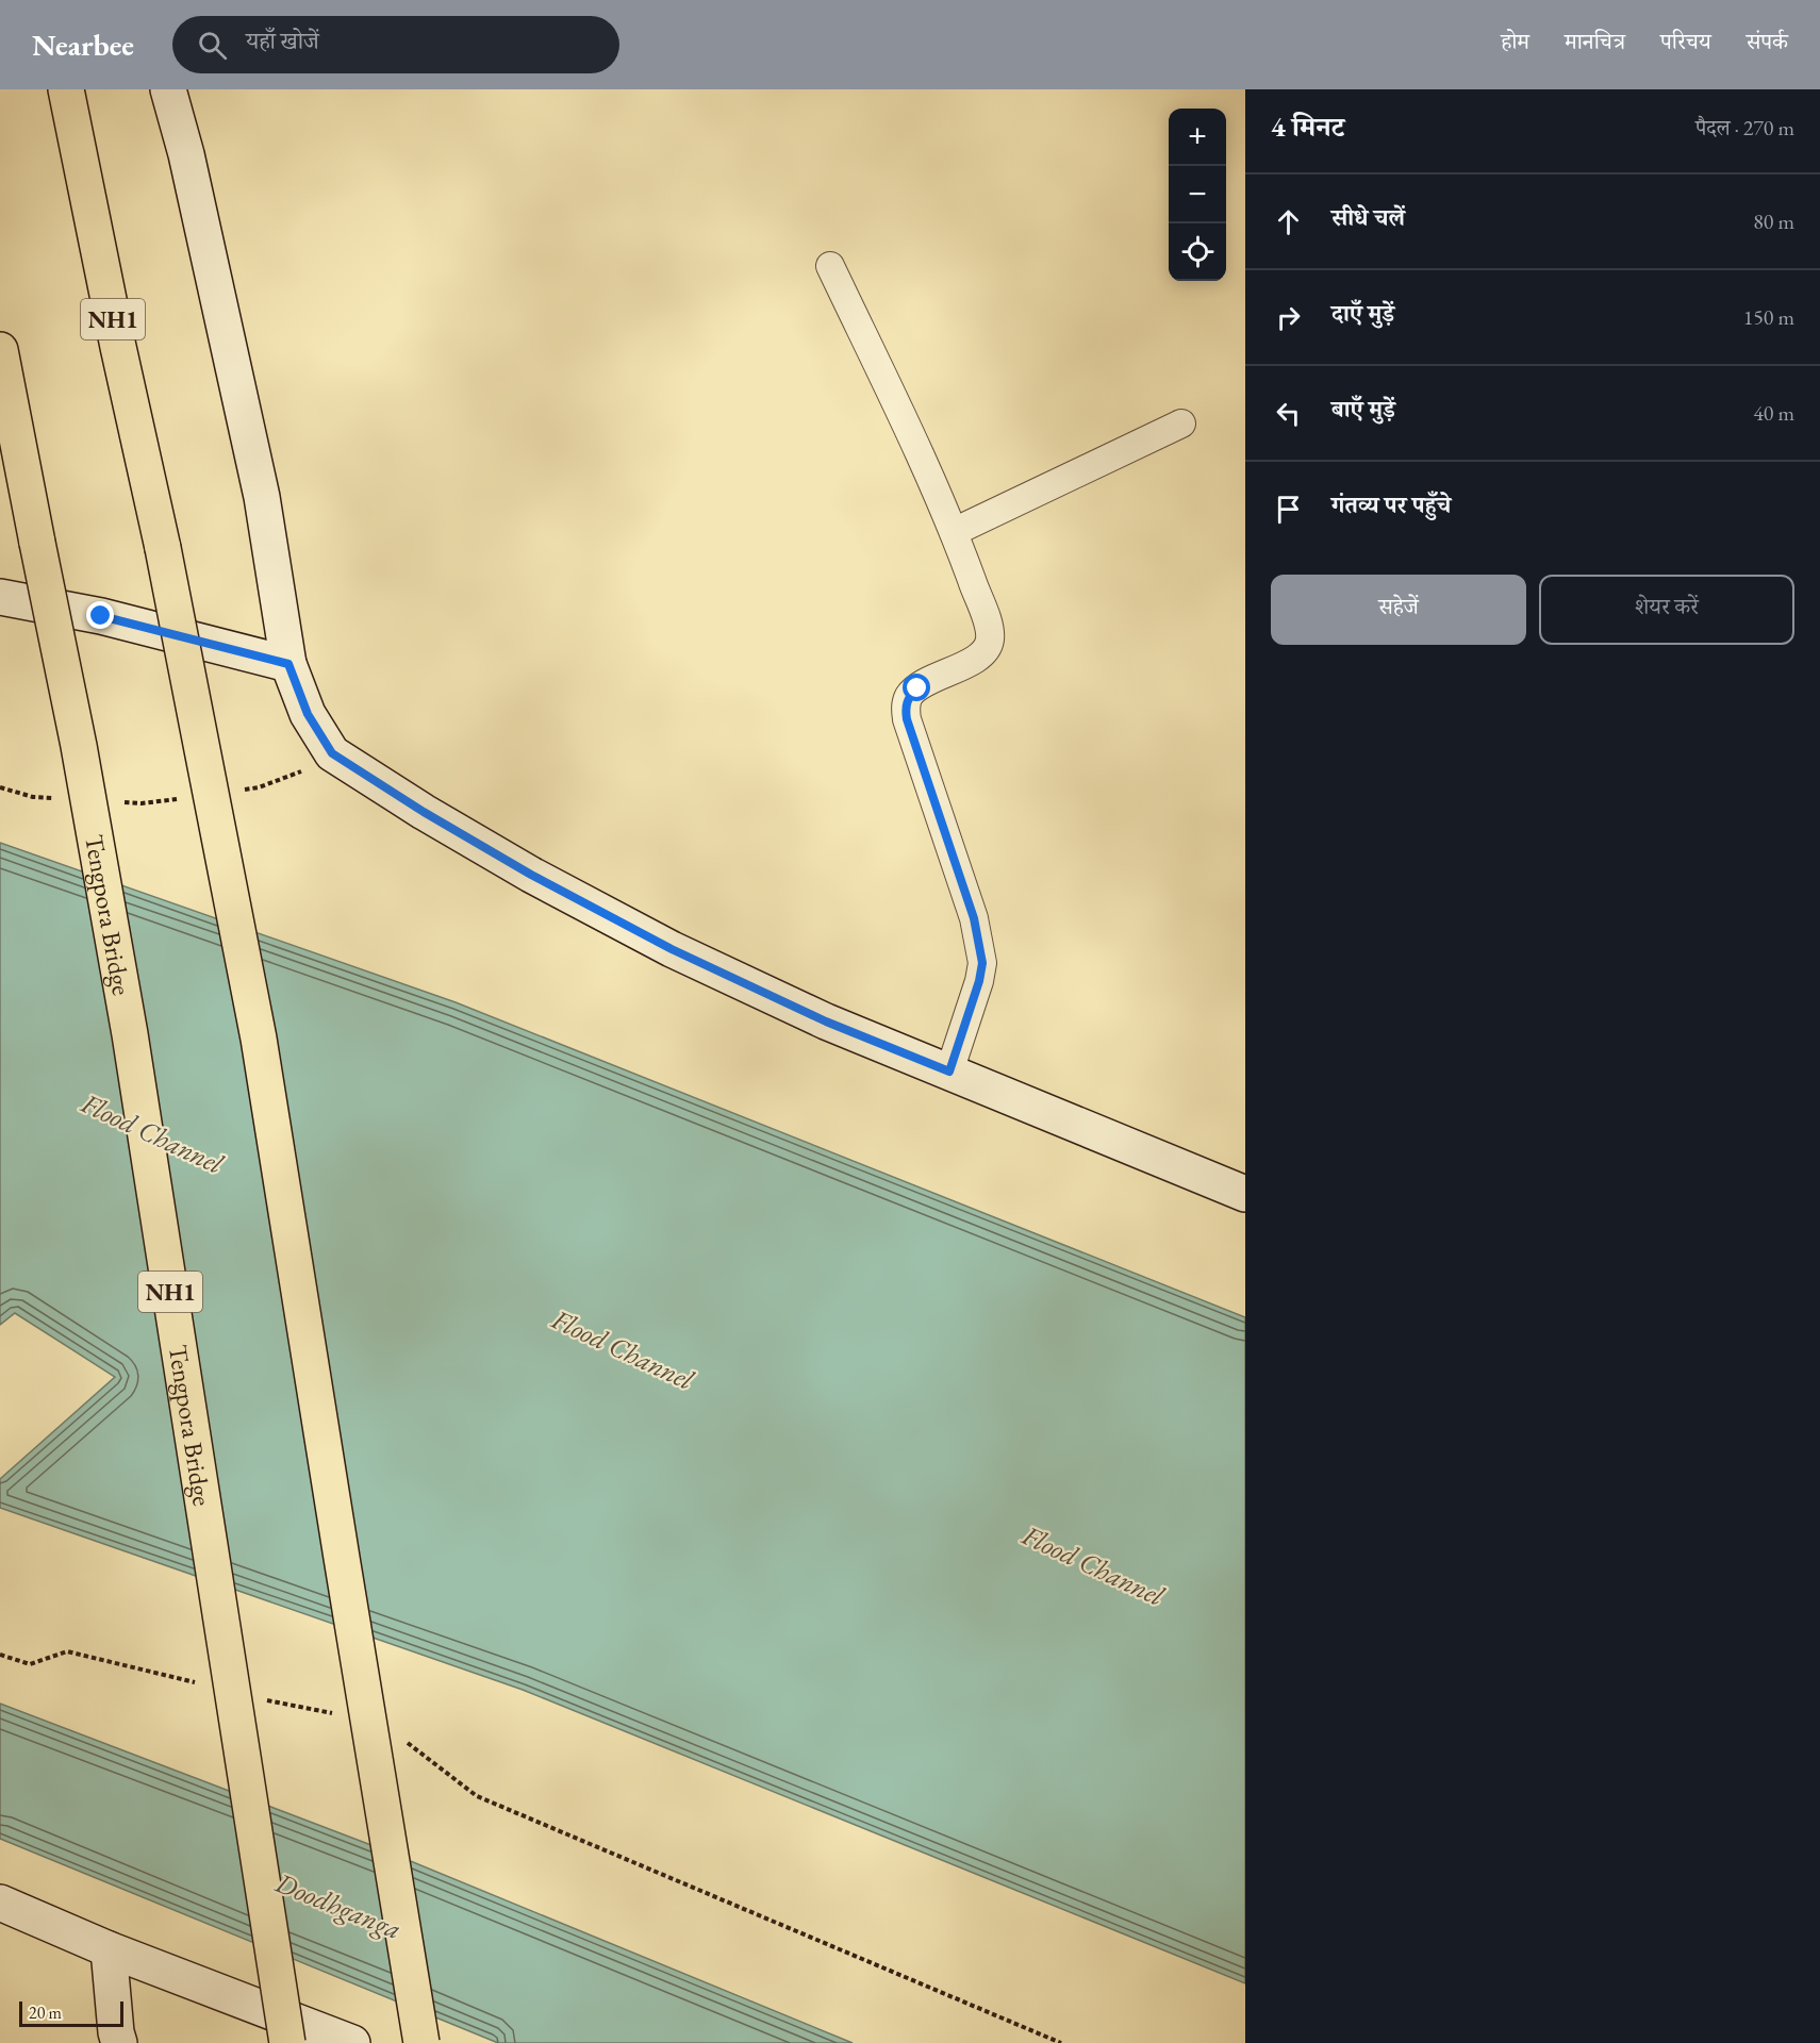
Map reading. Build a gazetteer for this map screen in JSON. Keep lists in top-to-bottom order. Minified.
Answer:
{"streets":{"highway":["NH1","Tengpora Bridge"]},"water":["Flood Channel","Doodhganga"],"scale_bar":"20 m","page":{"header":"Nearbee","search":"यहाँ खोजें","nav":["होम","मानचित्र","परिचय","संपर्क"],"heading":["4 मिनट","पैदल · 270 m"],"map_buttons":["+","−"],"list":[["सीधे चलें","80 m"],["दाएँ मुड़ें","150 m"],["बाएँ मुड़ें","40 m"],"गंतव्य पर पहुँचे"],"buttons":["सहेजें","शेयर करें"],"scale":"20 m"}}
